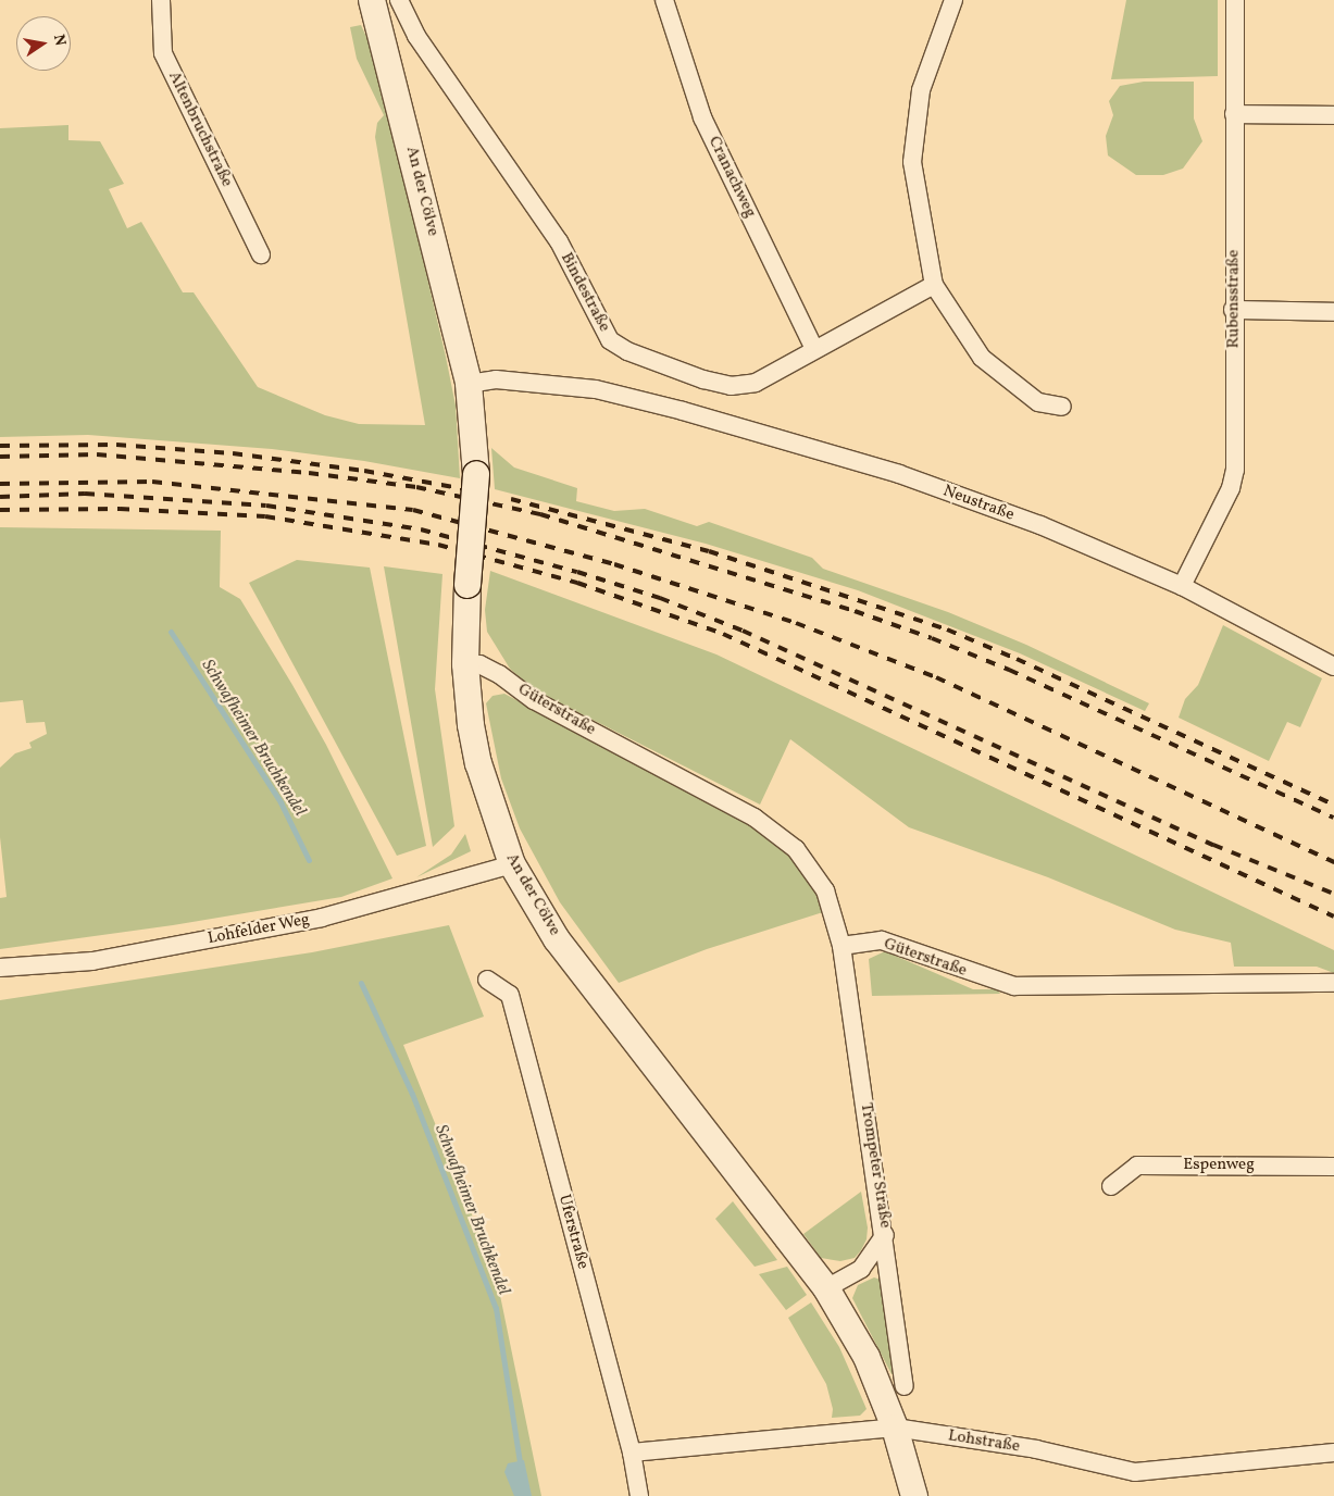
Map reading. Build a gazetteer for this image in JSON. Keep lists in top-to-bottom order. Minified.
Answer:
{"streets":{"street":["Altenbruchstraße","Cranachweg","An der Cölve","Bindestraße","Rubensstraße","Neustraße","Güterstraße","Lohfelder Weg","Trompeter Straße","Espenweg","Uferstraße","Lohstraße"]},"crossings":[["Cranachweg","Bindestraße"],["An der Cölve","Neustraße"],["An der Cölve","Güterstraße"],["An der Cölve","Lohfelder Weg"],["An der Cölve","Lohstraße"],["Rubensstraße","Neustraße"],["Güterstraße","Trompeter Straße"],["Uferstraße","Lohstraße"]],"water":["Schwafheimer Bruchkendel"],"north":"right"}
